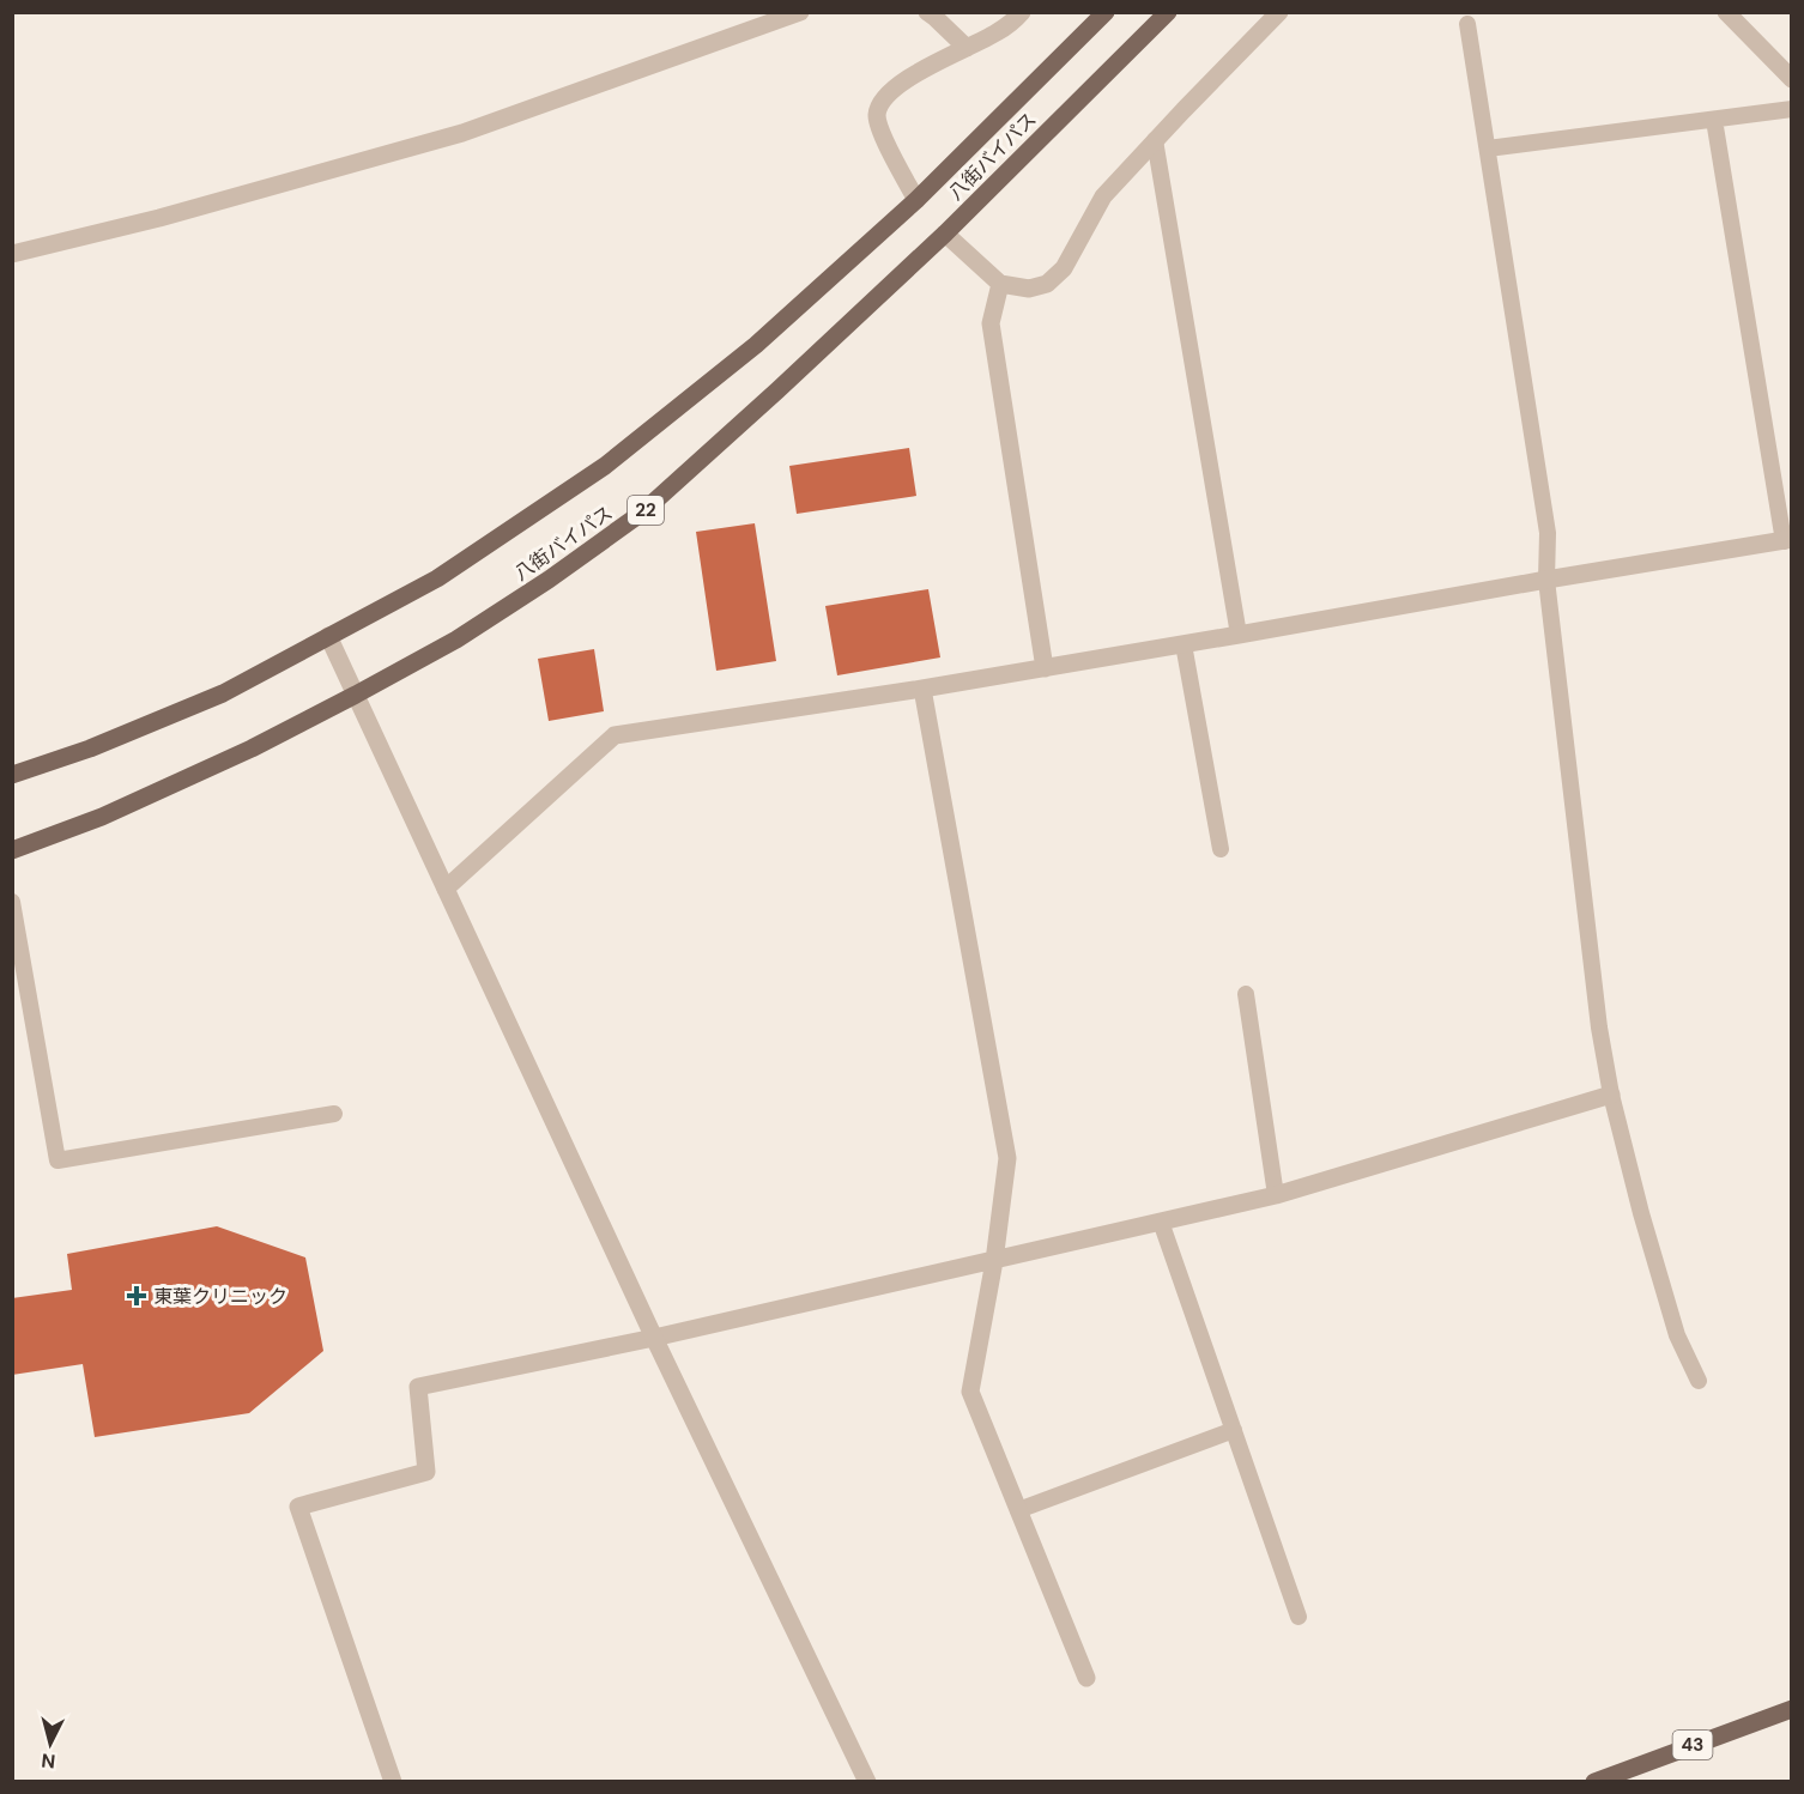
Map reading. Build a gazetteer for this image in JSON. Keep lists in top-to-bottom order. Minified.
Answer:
{"streets":{"main road":["八街バイパス","22","43"]},"places":{"health":["東葉クリニック"]},"north":"bottom"}
